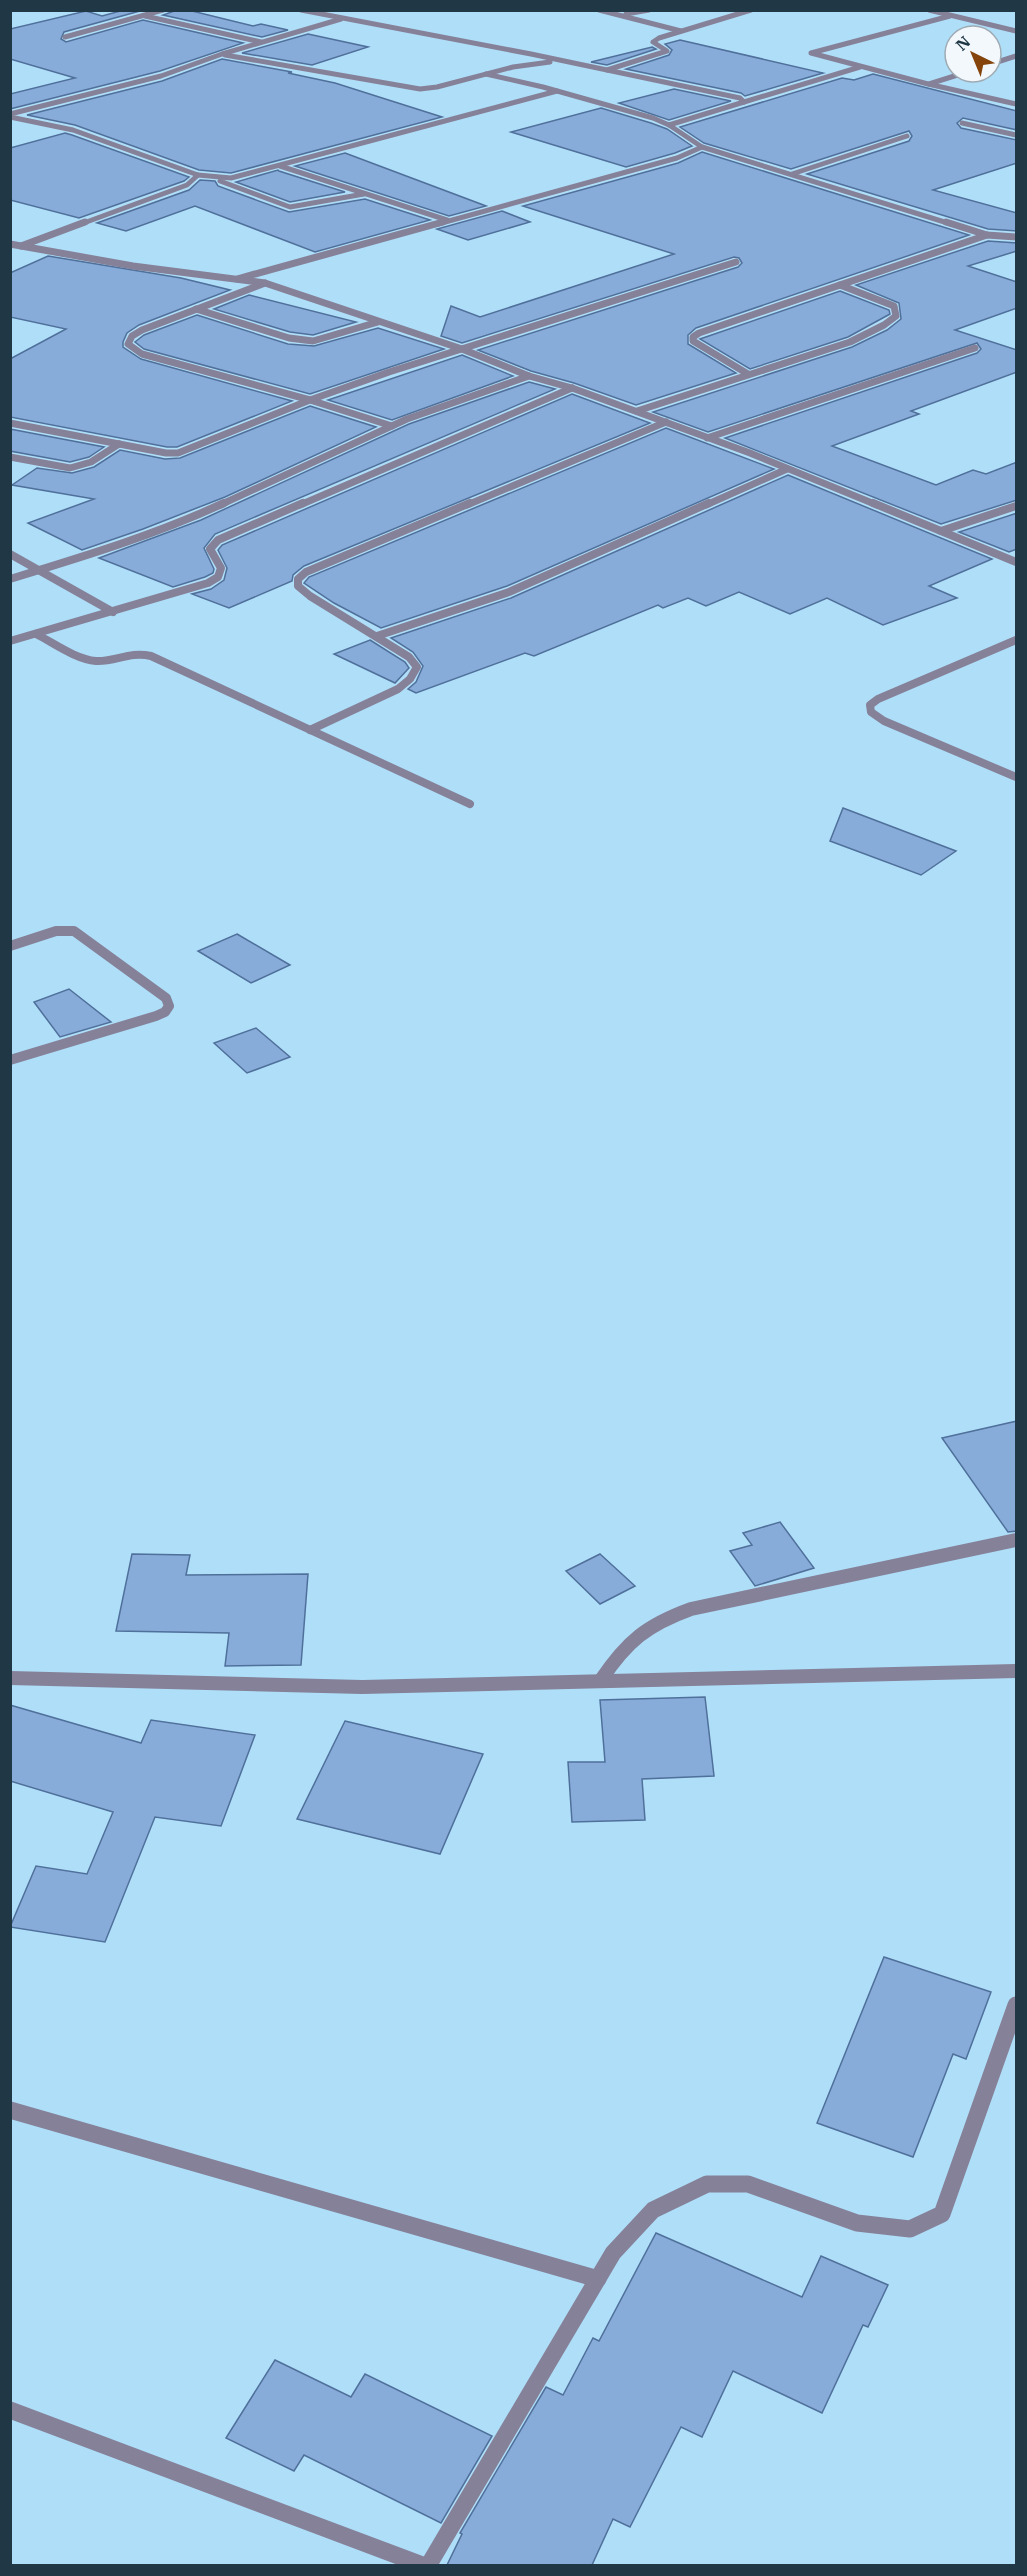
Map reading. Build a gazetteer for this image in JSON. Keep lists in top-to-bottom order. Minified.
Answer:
{"north":"top left"}
